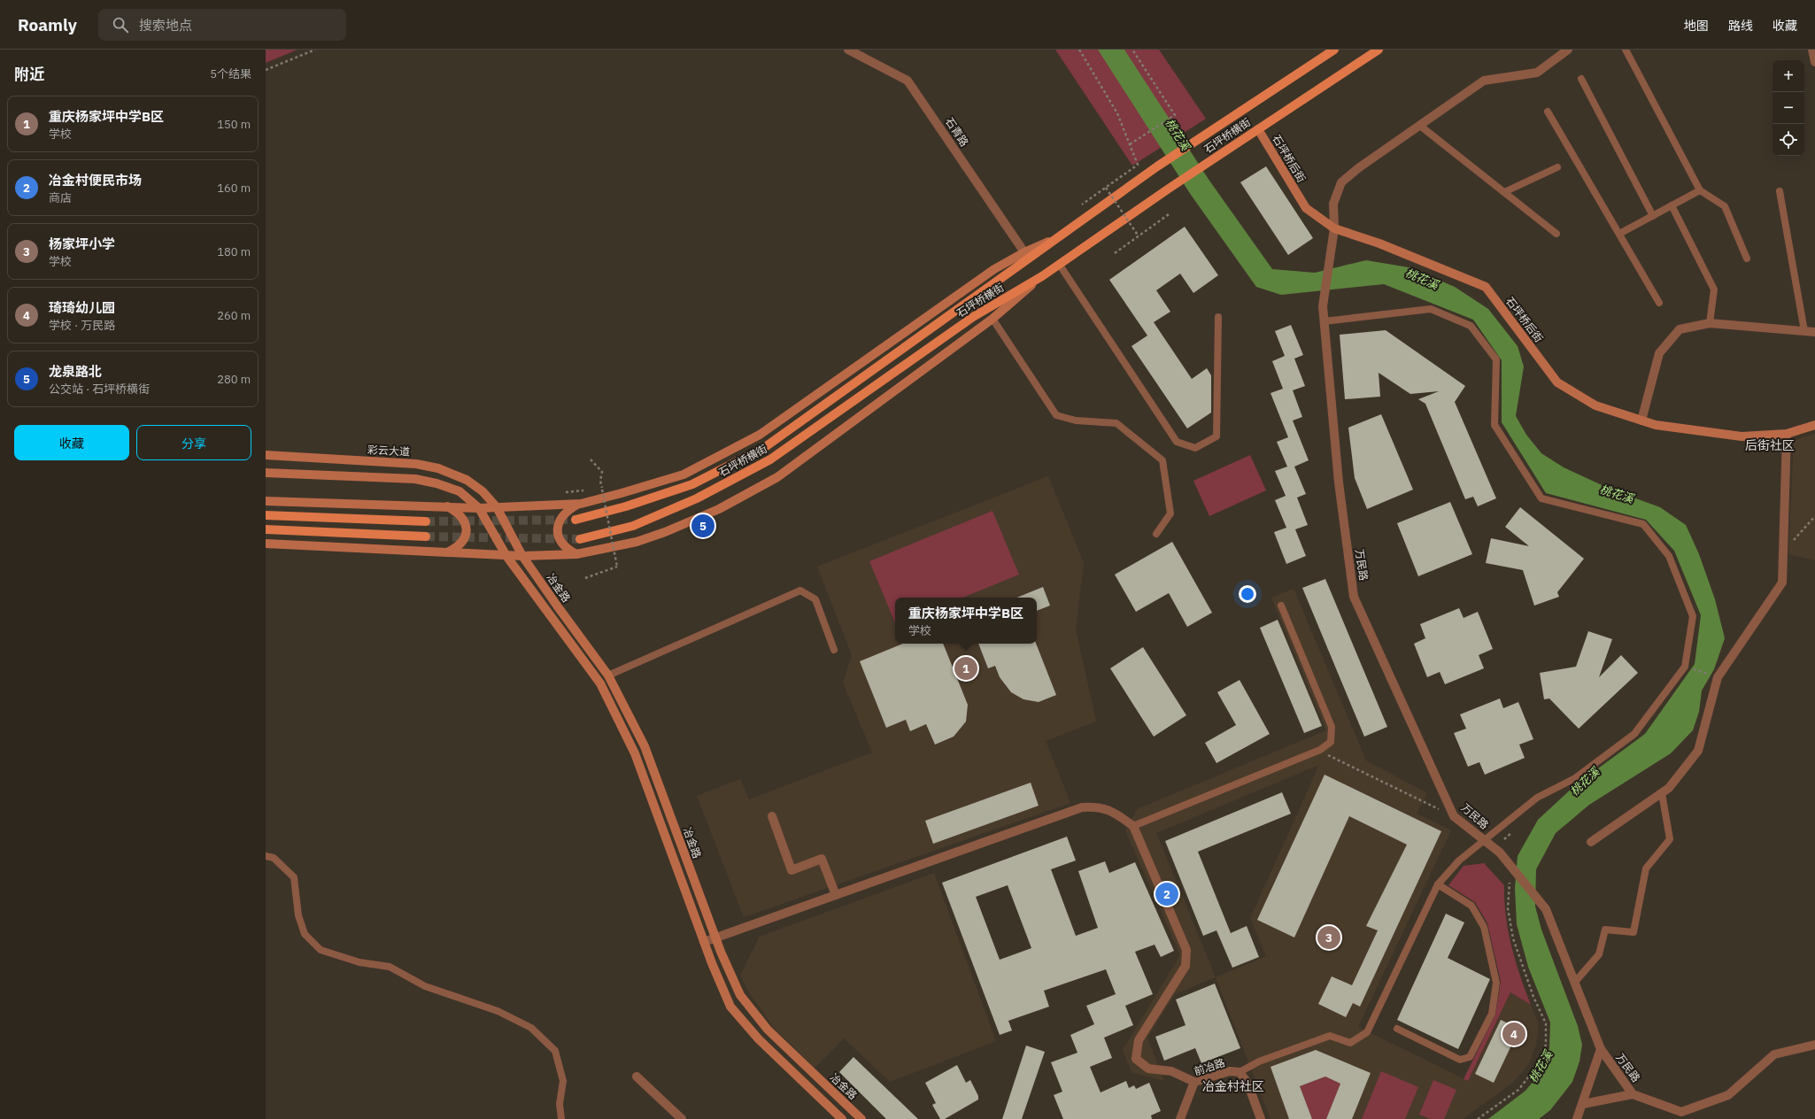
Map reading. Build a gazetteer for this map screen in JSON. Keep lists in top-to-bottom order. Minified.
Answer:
{"streets":{"main road":["石坪桥横街"],"street":["石青路","石坪桥后街","彩云大道","万民路","冶金路","前冶路"]},"crossings":[["石坪桥横街","石坪桥后街"],["石坪桥后街","万民路"],["彩云大道","冶金路"]],"districts":["后街社区","冶金村社区"],"water":["桃花溪"],"page":{"header":"Roamly","search":"搜索地点","nav":["地图","路线","收藏"],"heading":["附近","5个结果"],"map_buttons":["+","−"],"list":[{"mark":"1","name":"重庆杨家坪中学B区","note":"学校","value":"150 m"},{"mark":"2","name":"冶金村便民市场","note":"商店","value":"160 m"},{"mark":"3","name":"杨家坪小学","note":"学校","value":"180 m"},{"mark":"4","name":"琦琦幼儿园","note":"学校 · 万民路","value":"260 m"},{"mark":"5","name":"龙泉路北","note":"公交站 · 石坪桥横街","value":"280 m"}],"buttons":["收藏","分享"],"pins":["5","1","2","3","4"],"popup":["重庆杨家坪中学B区","学校"]}}
